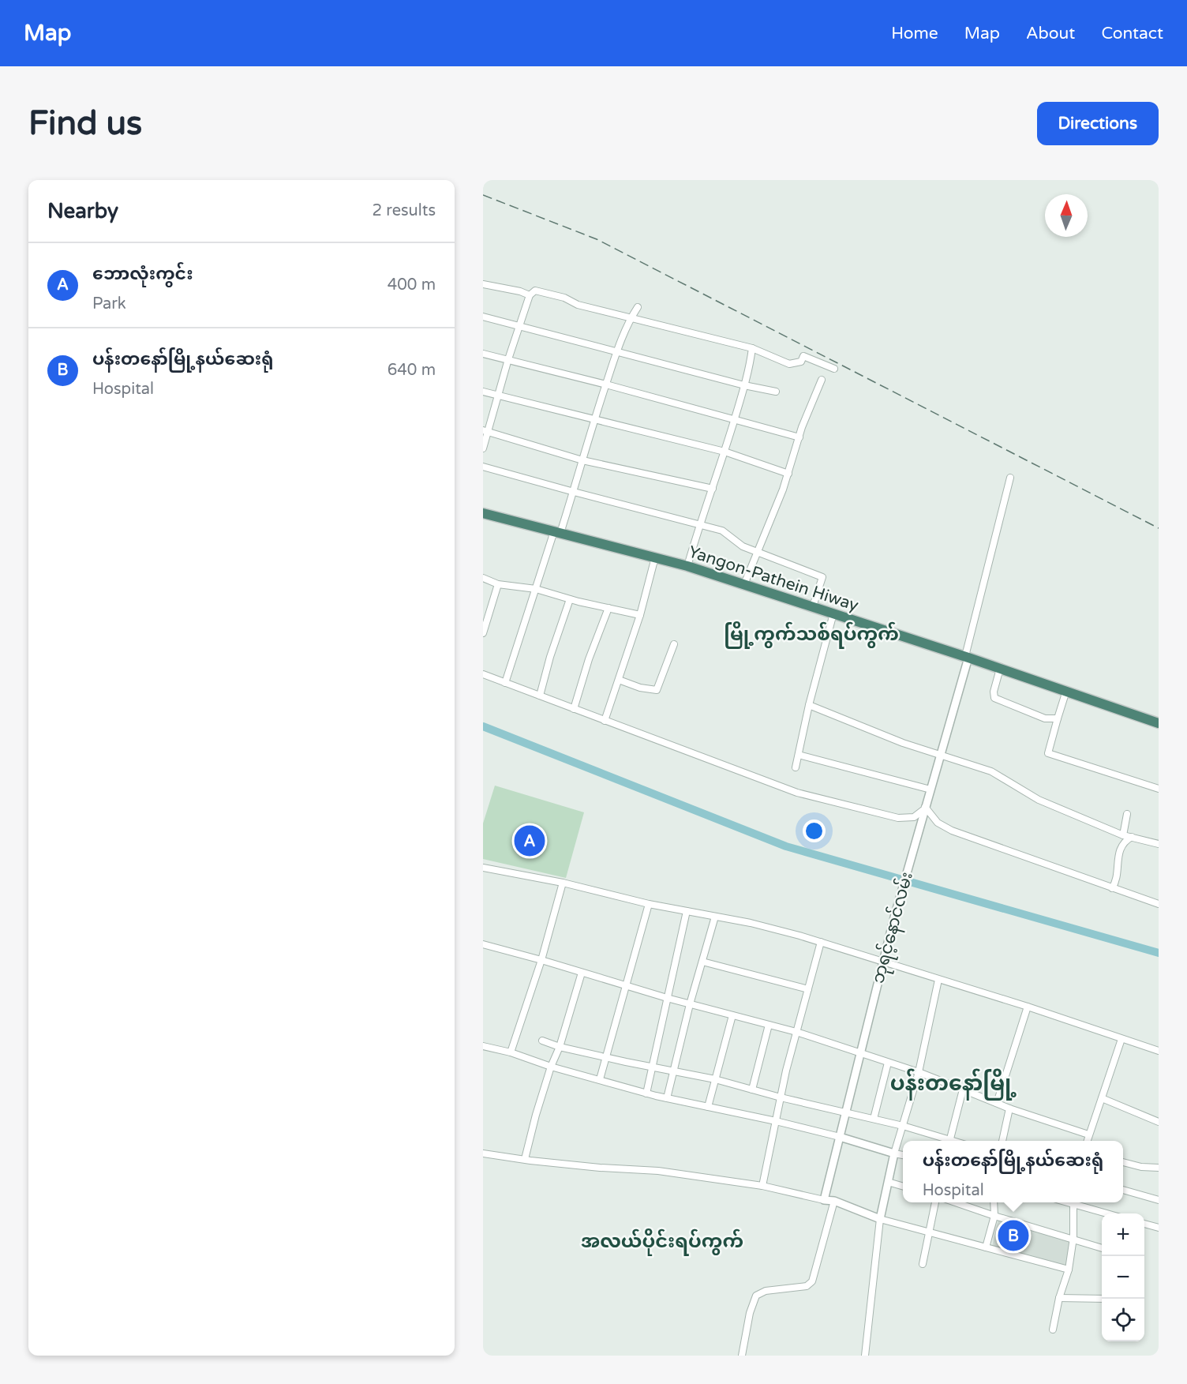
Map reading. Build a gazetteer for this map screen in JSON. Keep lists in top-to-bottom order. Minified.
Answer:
{"streets":{"highway":["Yangon-Pathein Hiway"],"street":["ဘုရင့်နောင်လမ်း"]},"crossings":[["Yangon-Pathein Hiway","ဘုရင့်နောင်လမ်း"]],"districts":["မြို့ကွက်သစ်ရပ်ကွက်","ပန်းတနော်မြို့","အလယ်ပိုင်းရပ်ကွက်"],"north":"top","page":{"header":"Map","nav":["Home","Map","About","Contact"],"buttons":"Directions","title":"Find us","heading":["Nearby","2 results"],"list":[{"mark":"A","name":"ဘောလုံးကွင်း","note":"Park","value":"400 m"},{"mark":"B","name":"ပန်းတနော်မြို့နယ်ဆေးရုံ","note":"Hospital","value":"640 m"}],"pins":["A","B"],"popup":["ပန်းတနော်မြို့နယ်ဆေးရုံ","Hospital"],"map_buttons":["+","−"]}}
